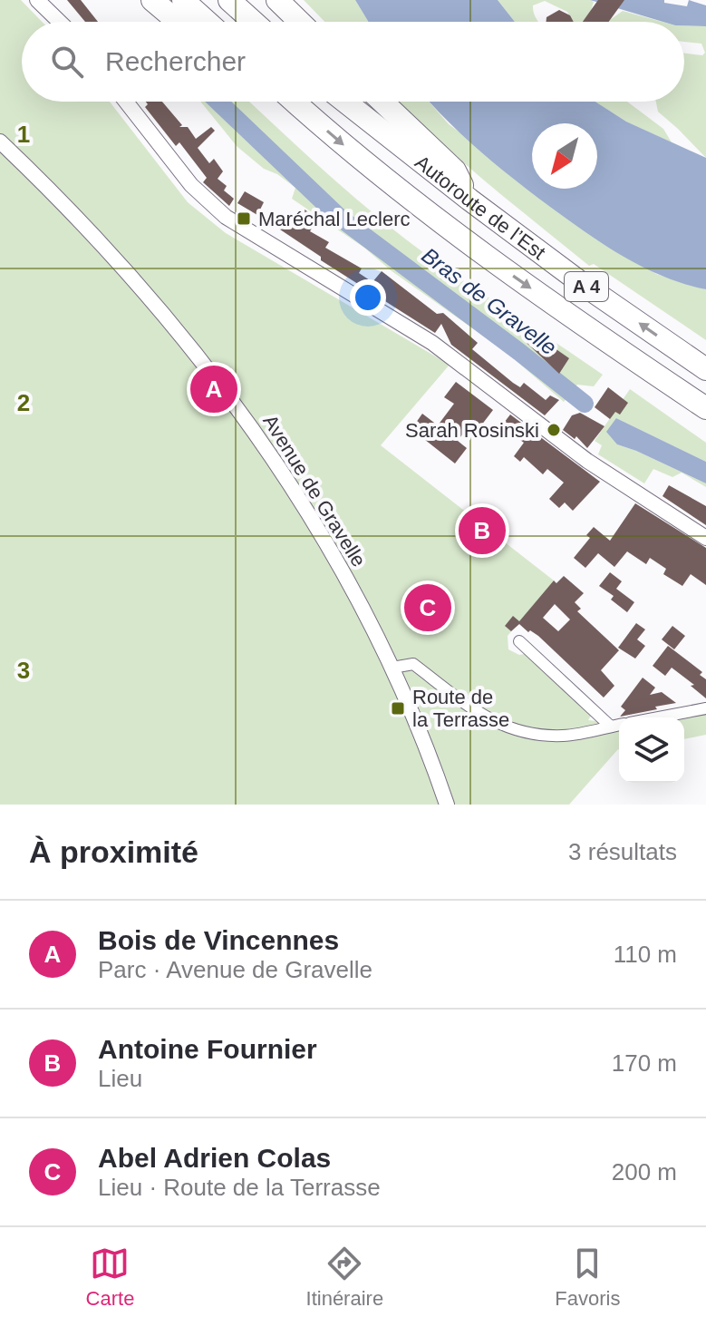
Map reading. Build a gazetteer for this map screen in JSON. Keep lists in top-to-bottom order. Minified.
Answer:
{"streets":{"highway":["Autoroute de l’Est","A 4"],"street":["Avenue de Gravelle"]},"water":["Bras de Gravelle"],"places":{"transit":["Maréchal Leclerc","Route de la Terrasse"],"other":["Sarah Rosinski"]},"north":"bottom left","page":{"search":"Rechercher","pins":["A","B","C"],"heading":["À proximité","3 résultats"],"list":[{"mark":"A","name":"Bois de Vincennes","note":"Parc · Avenue de Gravelle","value":"110 m"},{"mark":"B","name":"Antoine Fournier","note":"Lieu","value":"170 m"},{"mark":"C","name":"Abel Adrien Colas","note":"Lieu · Route de la Terrasse","value":"200 m"}],"nav":["Carte","Itinéraire","Favoris"]},"grid":{"rows":["1","2","3"]}}
